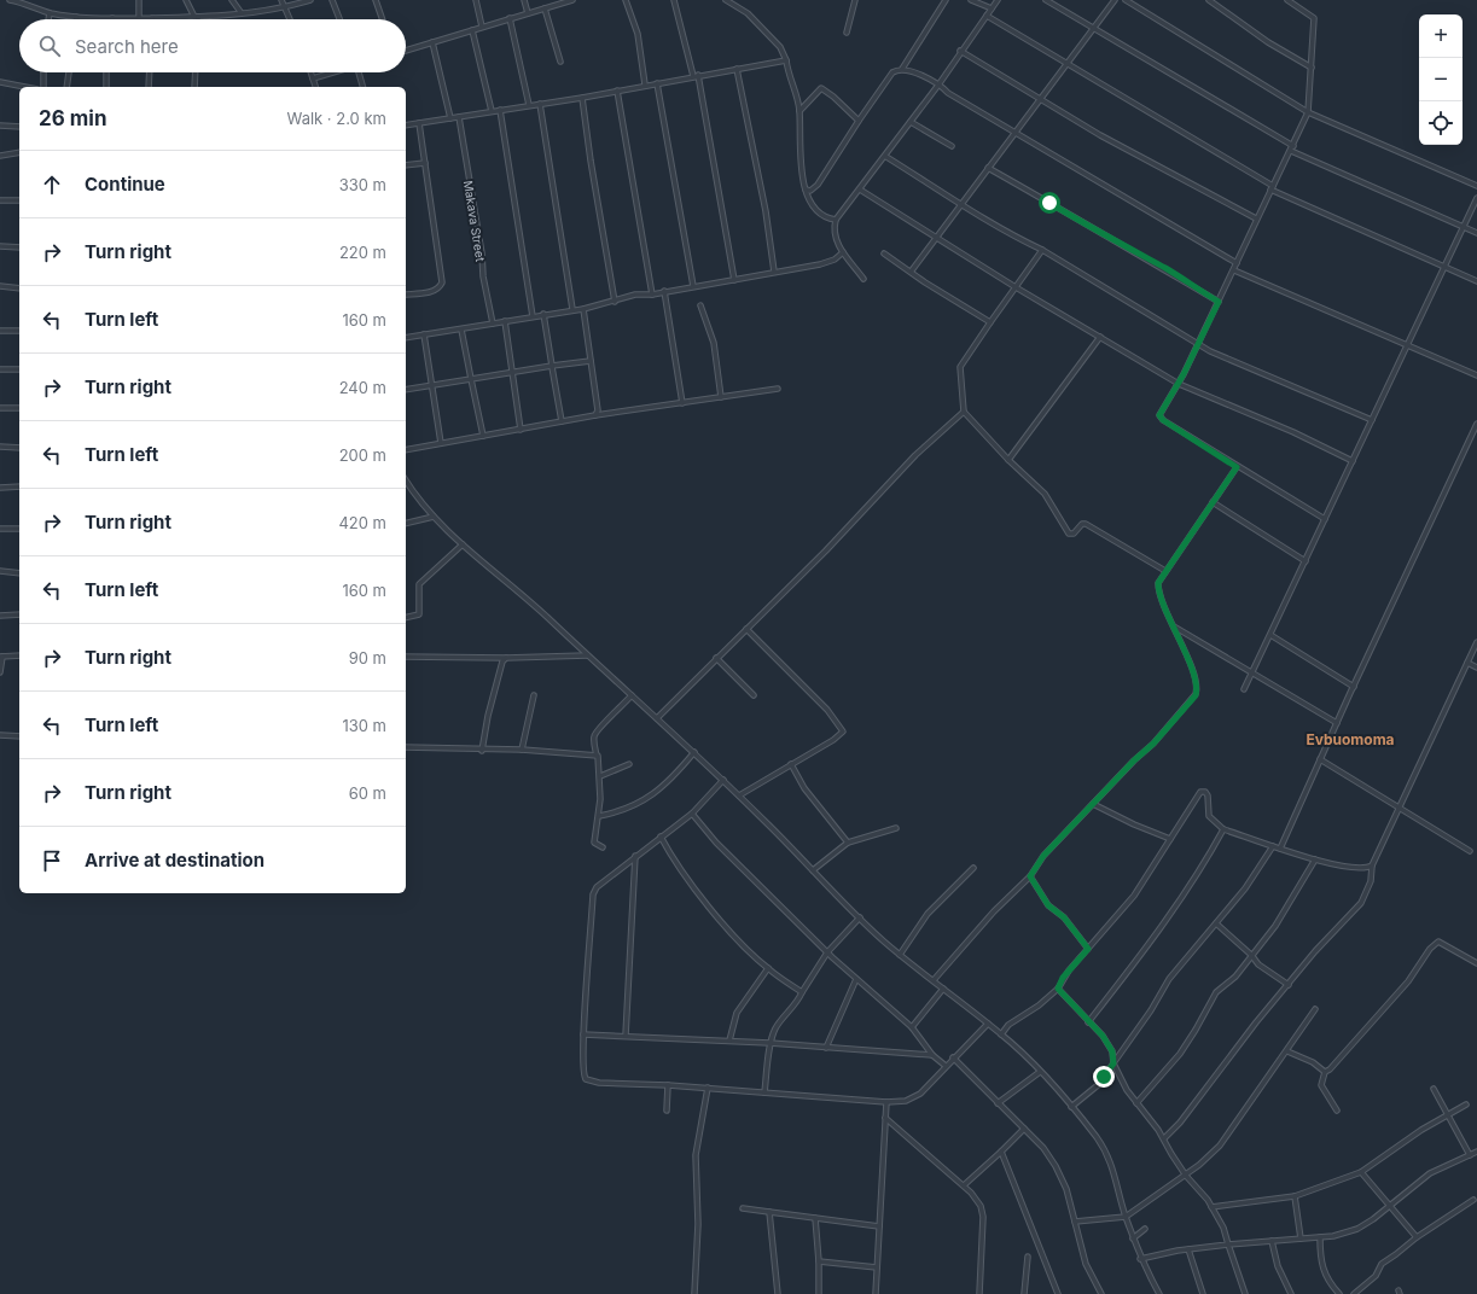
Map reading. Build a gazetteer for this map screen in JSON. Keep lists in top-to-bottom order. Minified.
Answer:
{"streets":{"street":["Makava Street"]},"districts":["Evbuomoma"],"page":{"map_buttons":["+","−"],"search":"Search here","heading":["26 min","Walk · 2.0 km"],"list":[["Continue","330 m"],["Turn right","220 m"],["Turn left","160 m"],["Turn right","240 m"],["Turn left","200 m"],["Turn right","420 m"],["Turn left","160 m"],["Turn right","90 m"],["Turn left","130 m"],["Turn right","60 m"],"Arrive at destination"]}}
